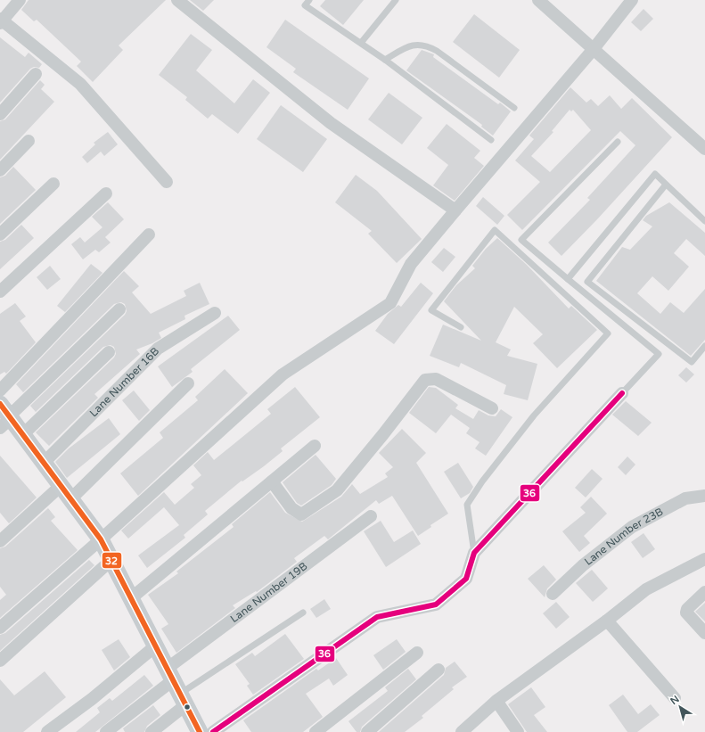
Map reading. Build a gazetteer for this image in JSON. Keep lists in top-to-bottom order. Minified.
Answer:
{"streets":{"street":["Lane Number 16B","Lane Number 23B","Lane Number 19B"]},"lines":["transit line 36","transit line 32"],"north":"top left"}
